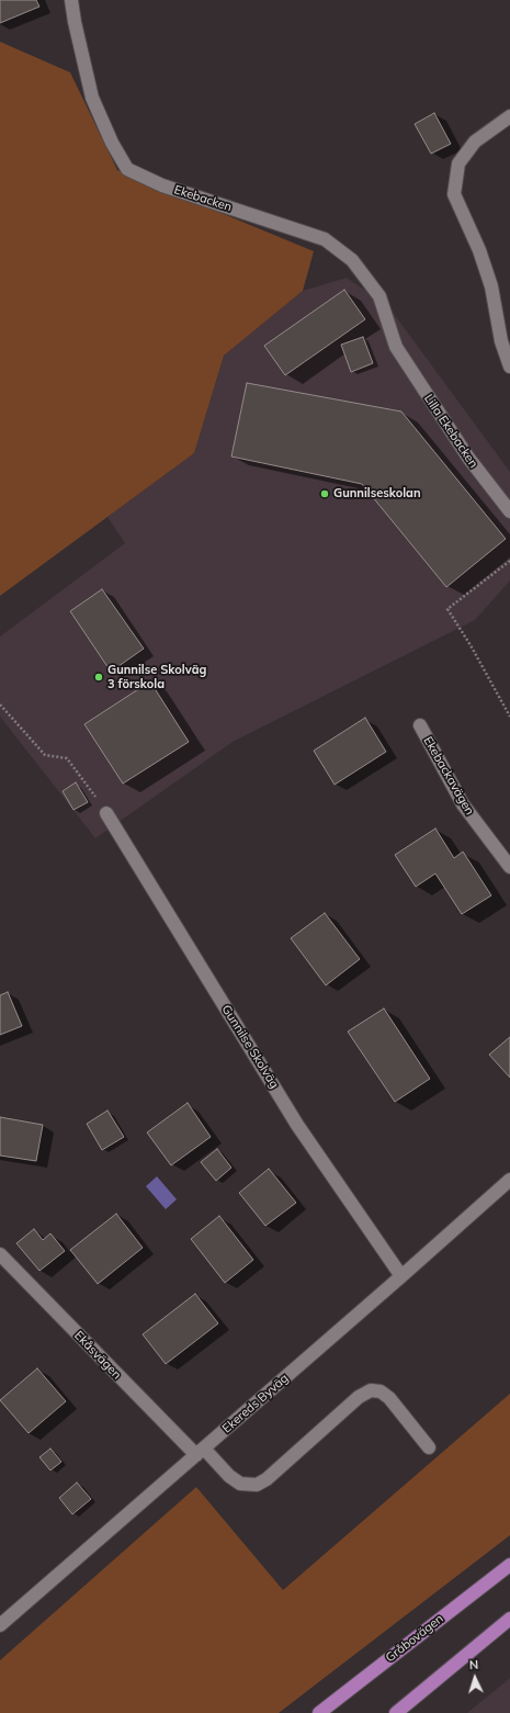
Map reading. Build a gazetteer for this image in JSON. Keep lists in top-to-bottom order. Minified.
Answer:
{"streets":{"main road":["Gråbovägen"],"street":["Ekebacken","Lilla Ekebacken","Ekebackavägen","Gunnilse Skolväg","Ekåsvägen","Ekereds Byväg"]},"crossings":[["Ekebacken","Lilla Ekebacken"],["Gunnilse Skolväg","Ekereds Byväg"],["Ekåsvägen","Ekereds Byväg"]],"places":["Gunnilseskolan","Gunnilse Skolväg 3 förskola"],"north":"top"}
